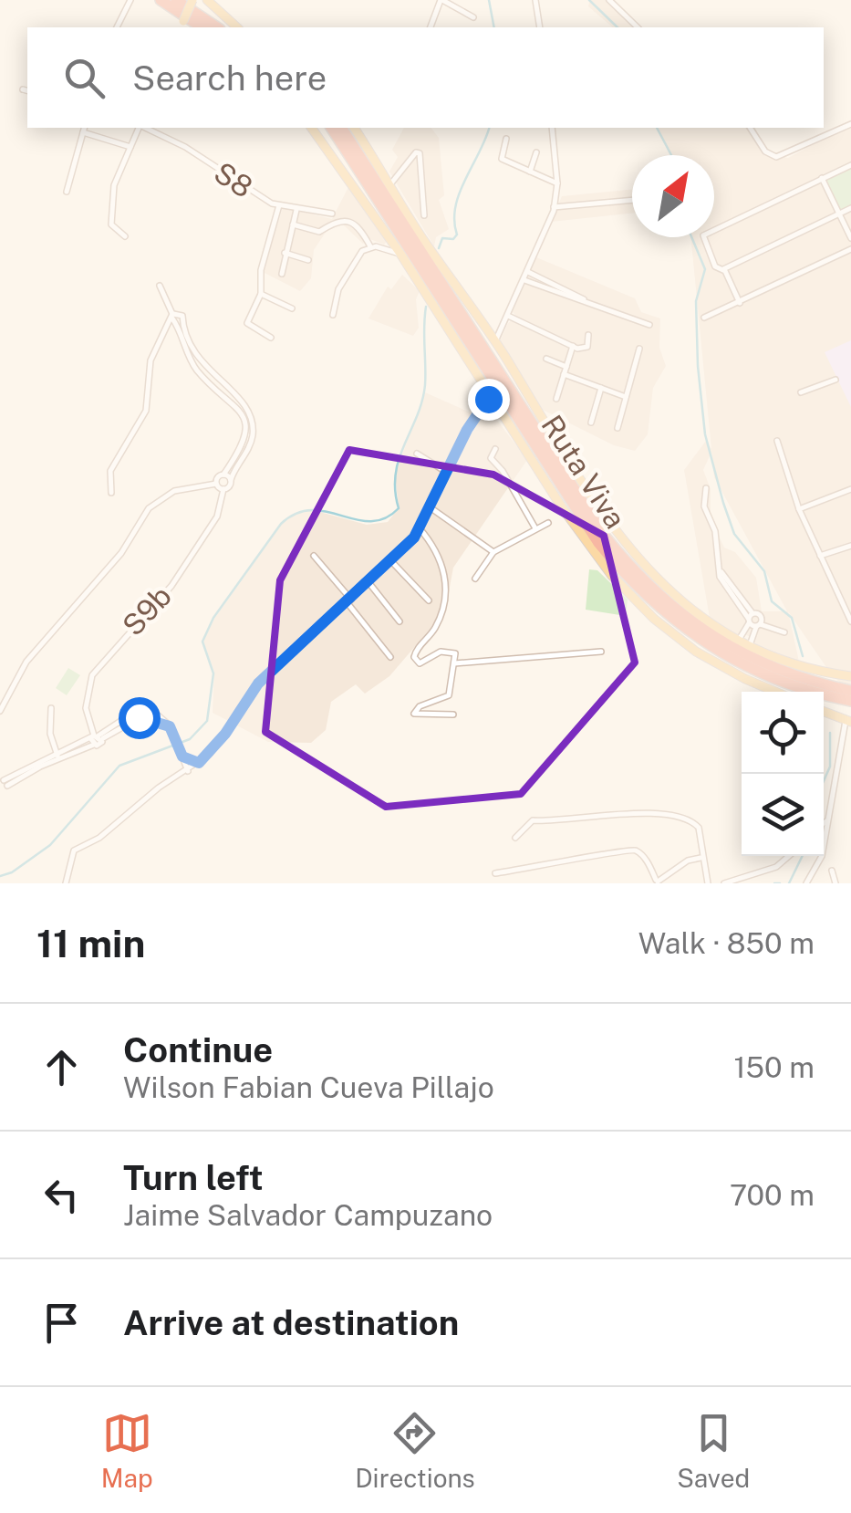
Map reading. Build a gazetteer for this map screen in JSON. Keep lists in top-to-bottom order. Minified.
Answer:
{"streets":{"highway":["Ruta Viva"],"street":["S8","S9b"]},"north":"top right","page":{"search":"Search here","heading":["11 min","Walk · 850 m"],"list":[["Continue","Wilson Fabian Cueva Pillajo","150 m"],["Turn left","Jaime Salvador Campuzano","700 m"],"Arrive at destination"],"nav":["Map","Directions","Saved"]}}
